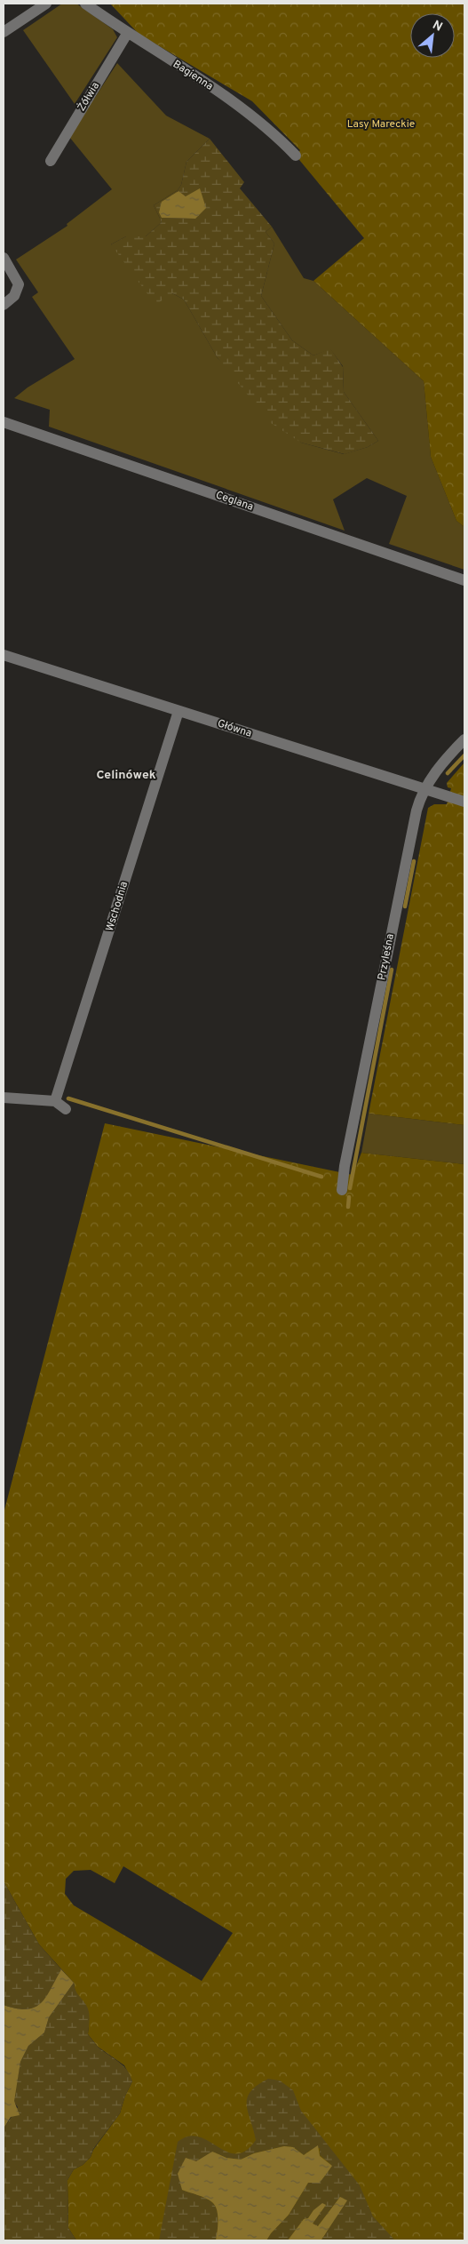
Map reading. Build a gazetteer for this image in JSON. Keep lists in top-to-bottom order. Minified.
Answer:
{"streets":{"street":["Bagienna","Żółwia","Ceglana","Główna","Wschodnia","Przyleśna"]},"crossings":[["Bagienna","Żółwia"],["Główna","Wschodnia"],["Główna","Przyleśna"]],"districts":["Celinówek"],"parks":["Lasy Mareckie"],"north":"top right"}
